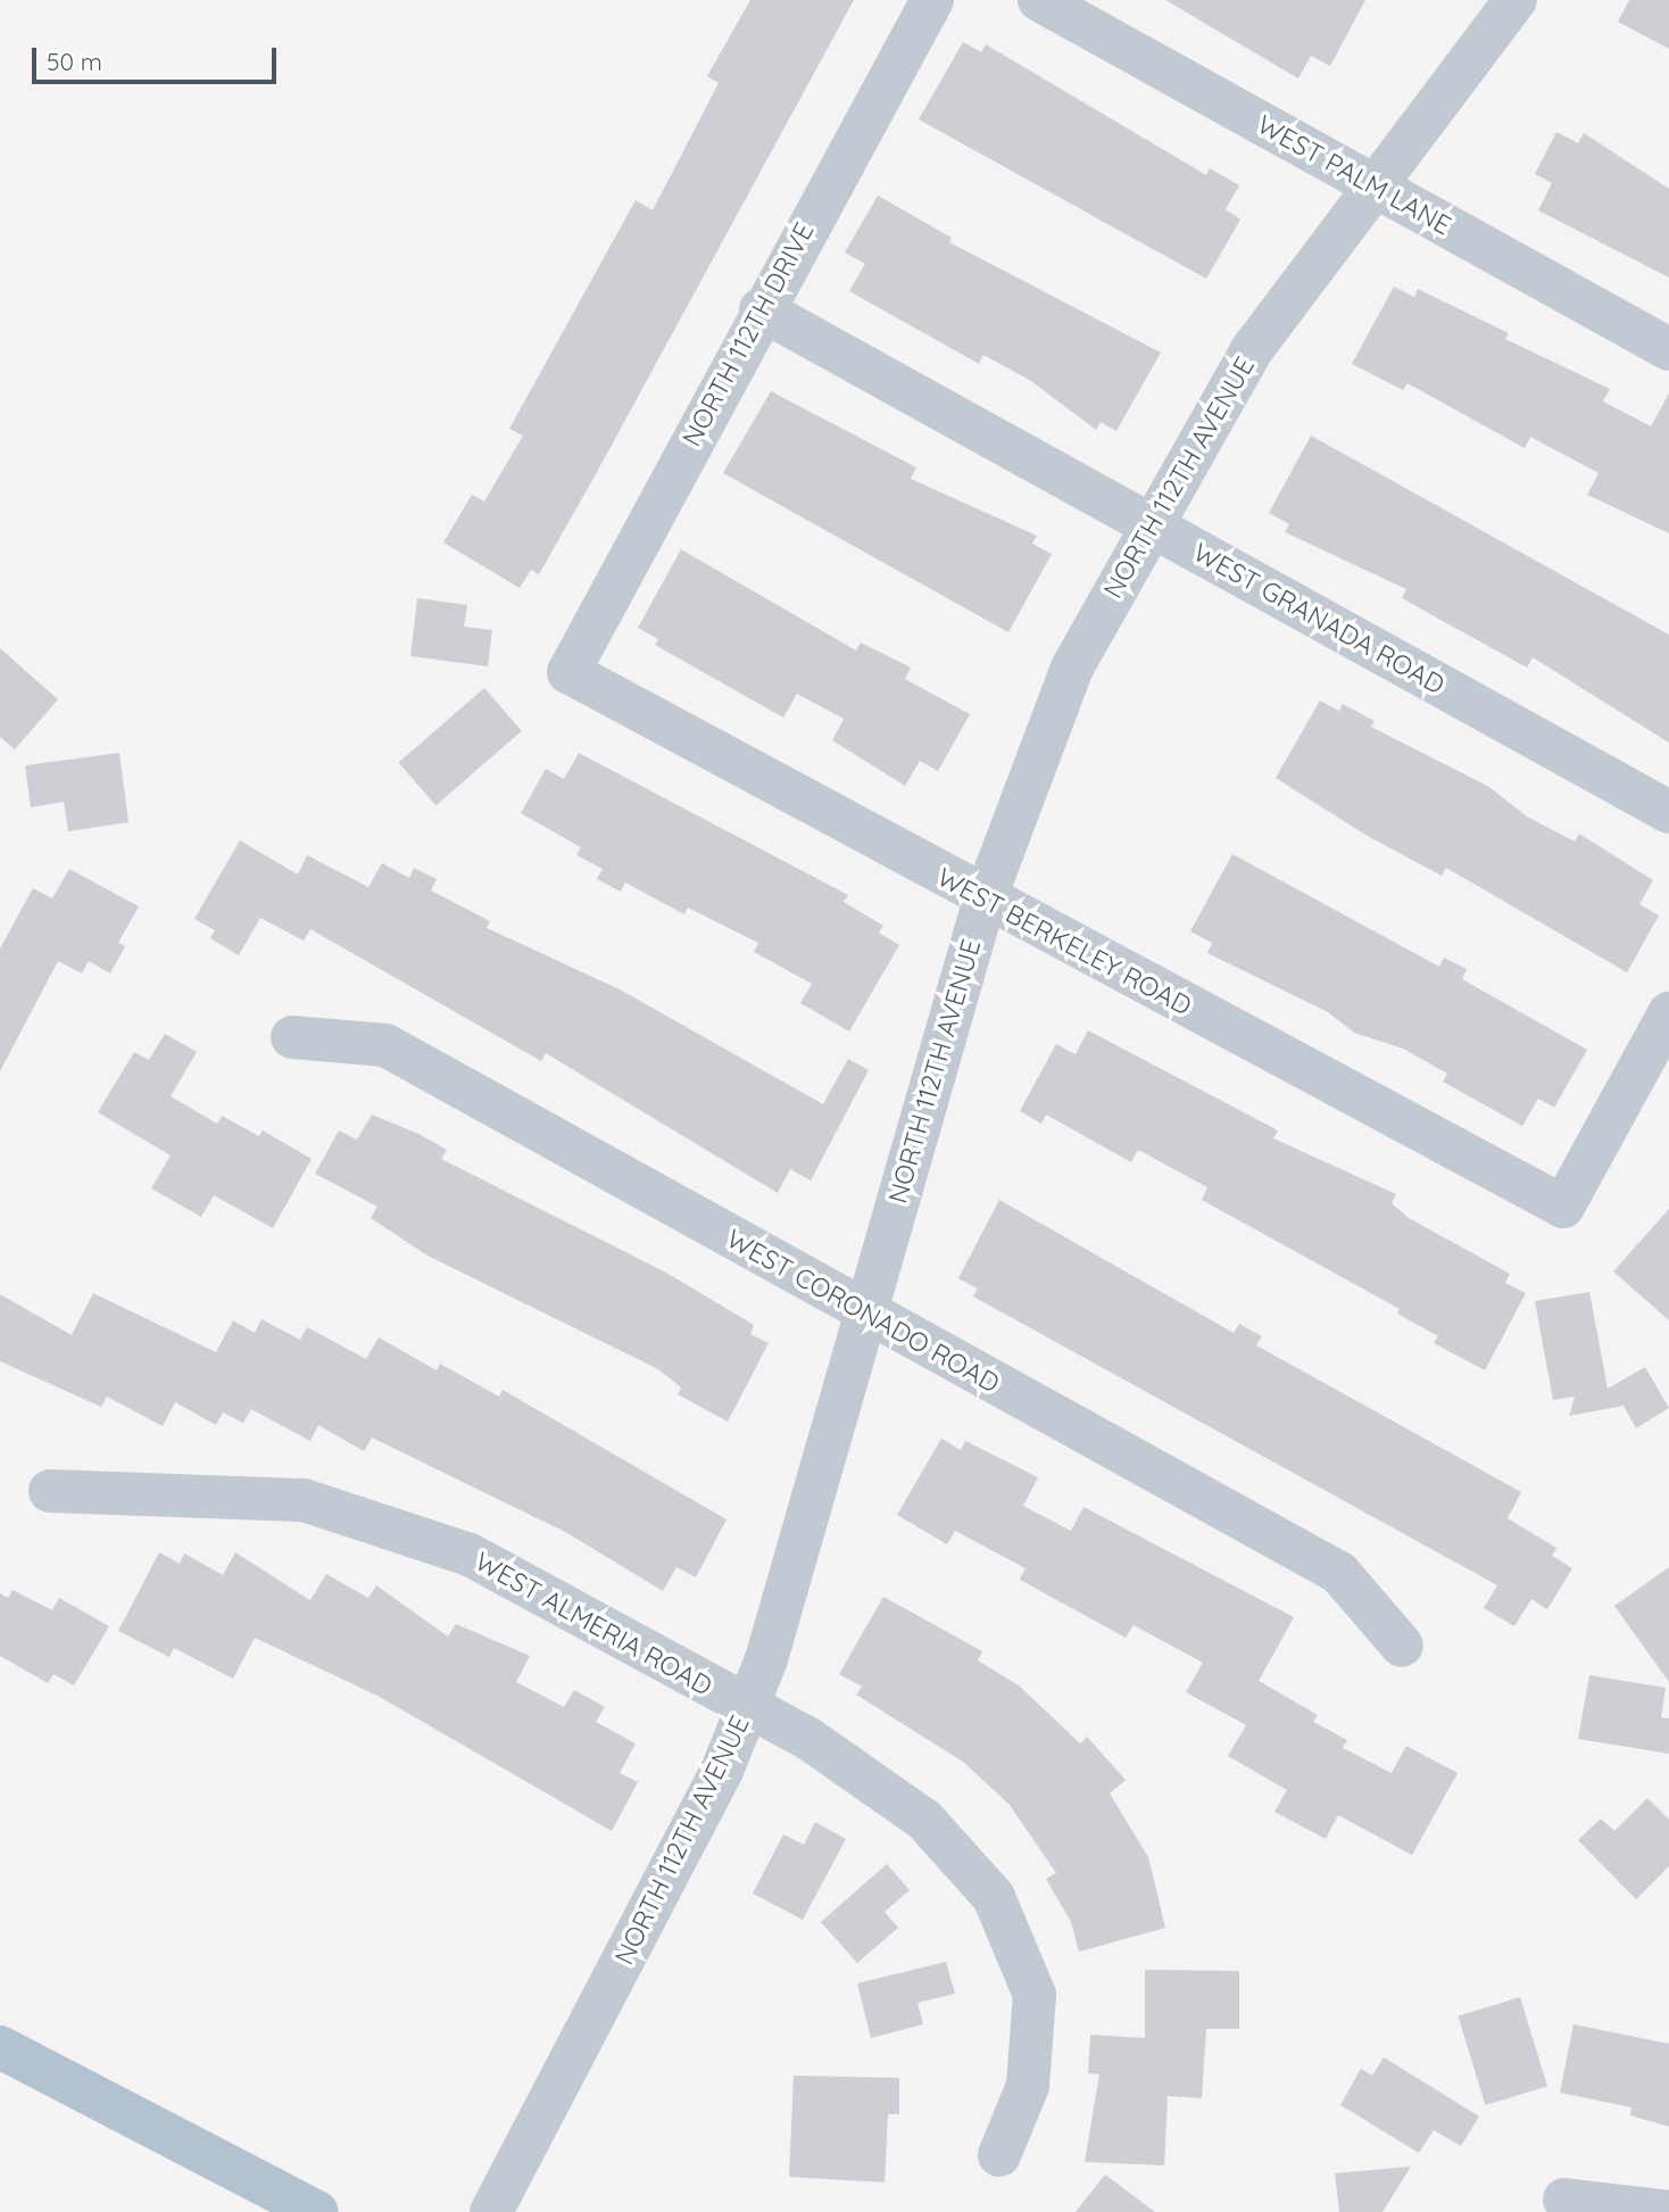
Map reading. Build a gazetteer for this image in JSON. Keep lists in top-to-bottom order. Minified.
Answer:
{"streets":{"street":["WEST PALM LANE","NORTH 112TH DRIVE","NORTH 112TH AVENUE","WEST GRANADA ROAD","WEST BERKELEY ROAD","WEST CORONADO ROAD","WEST ALMERIA ROAD"]},"crossings":[["WEST PALM LANE","NORTH 112TH AVENUE"],["NORTH 112TH DRIVE","WEST GRANADA ROAD"],["NORTH 112TH DRIVE","WEST BERKELEY ROAD"],["NORTH 112TH AVENUE","WEST GRANADA ROAD"],["NORTH 112TH AVENUE","WEST BERKELEY ROAD"],["NORTH 112TH AVENUE","WEST CORONADO ROAD"],["NORTH 112TH AVENUE","WEST ALMERIA ROAD"]],"scale_bar":"50 m"}
